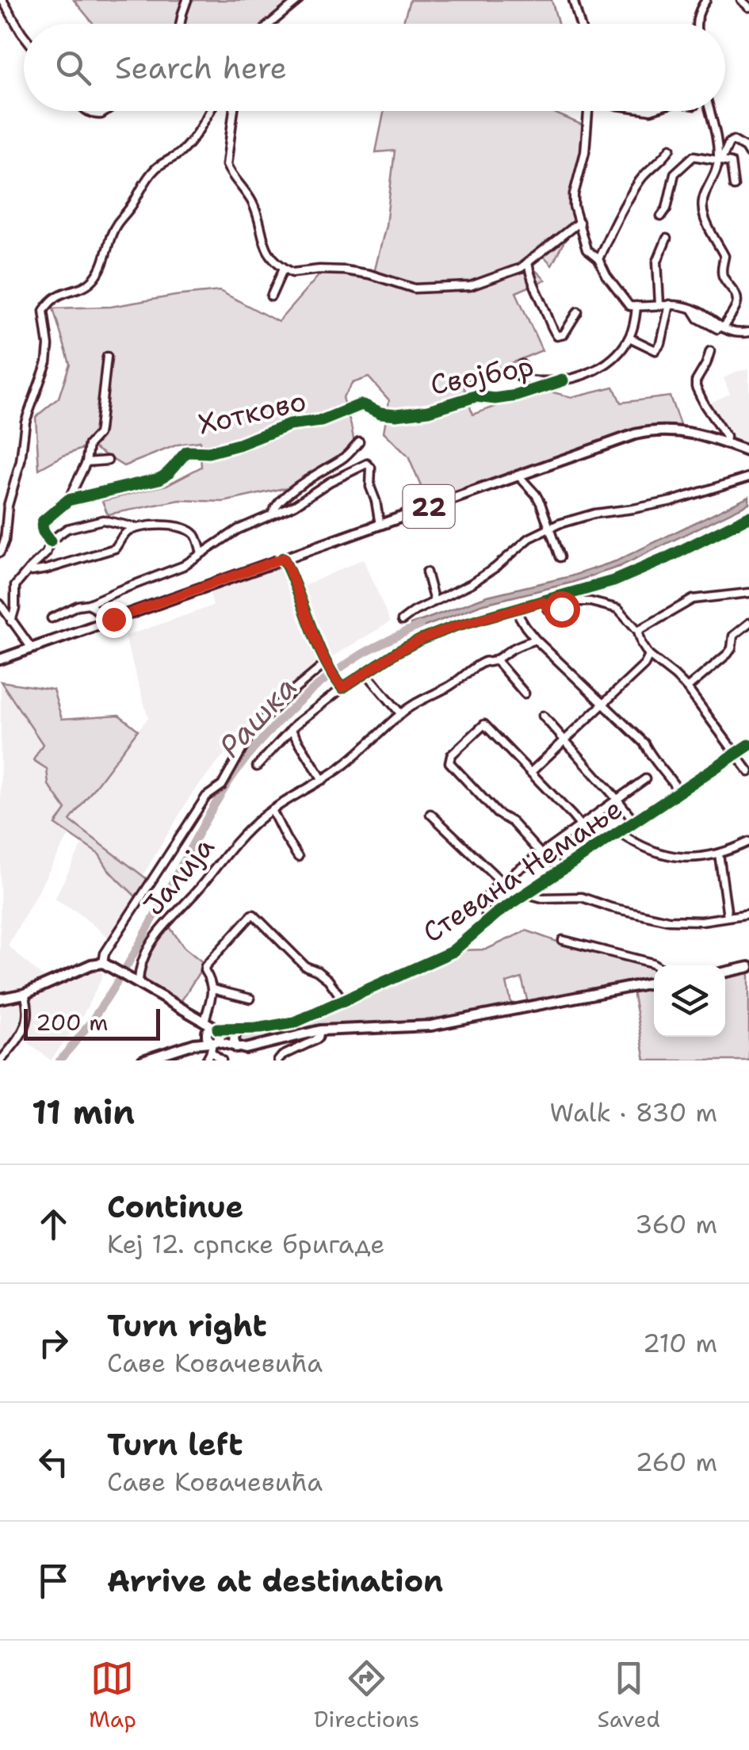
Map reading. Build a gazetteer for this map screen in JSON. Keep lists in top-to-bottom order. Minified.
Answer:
{"streets":{"main road":["22"],"street":["Својбор","Хотково","Стевана Немање","Јалија"]},"crossings":[["Својбор","Хотково"]],"water":["Рашка"],"scale_bar":"200 m","page":{"search":"Search here","scale":"200 m","heading":["11 min","Walk · 830 m"],"list":[["Continue","Кеј 12. српске бригаде","360 m"],["Turn right","Саве Ковачевића","210 m"],["Turn left","Саве Ковачевића","260 m"],"Arrive at destination"],"nav":["Map","Directions","Saved"]}}
